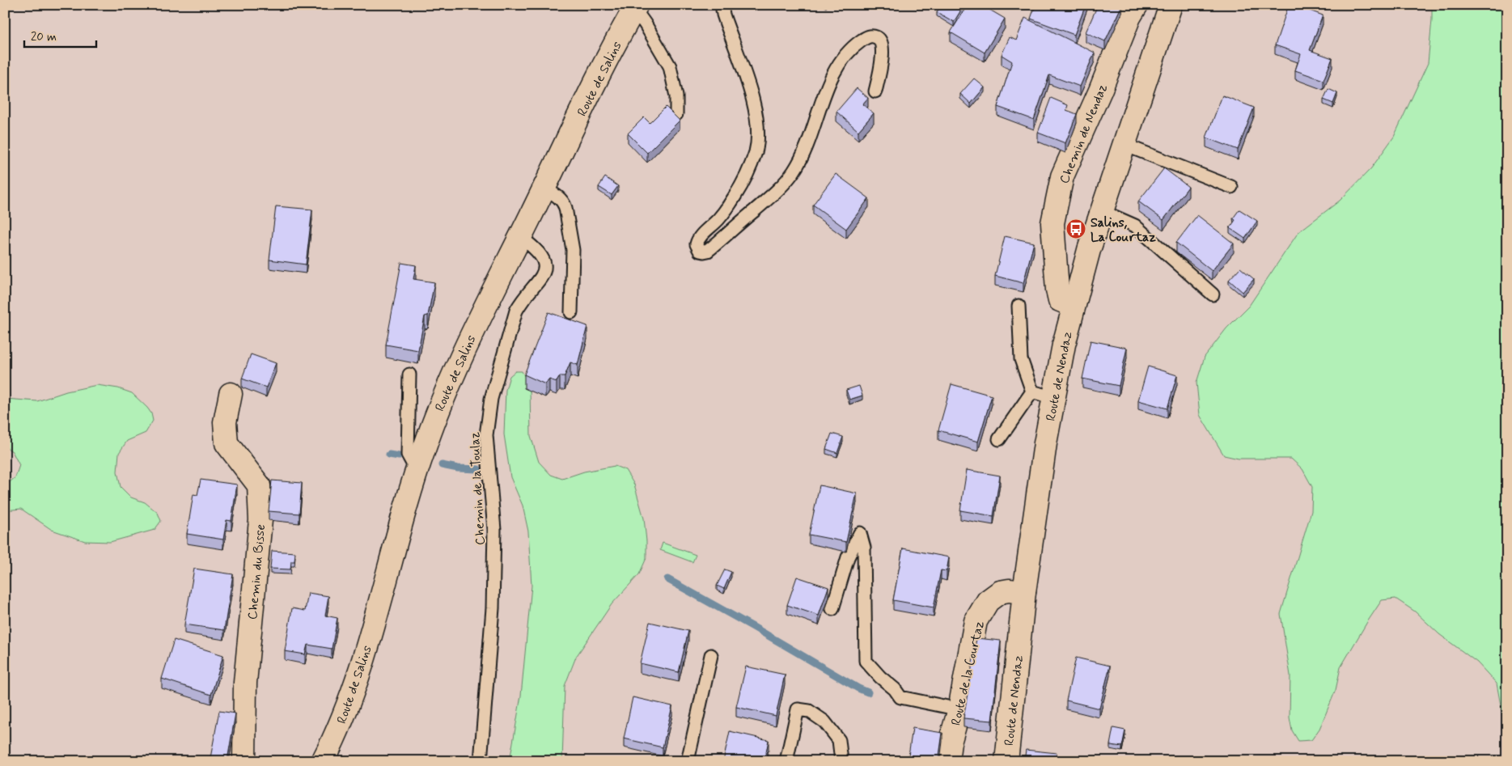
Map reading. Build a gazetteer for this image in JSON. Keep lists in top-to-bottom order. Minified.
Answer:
{"streets":{"street":["Route de Salins","Chemin de Nendaz","Route de Nendaz","Chemin du Bisse","Route de la Courtaz"],"lane":["Chemin de la Toulaz"]},"crossings":[["Route de Salins","Chemin de la Toulaz"],["Chemin de Nendaz","Route de Nendaz"],["Route de Nendaz","Route de la Courtaz"]],"places":{"bus stop":["Salins, La Courtaz"]},"scale_bar":"20 m"}
